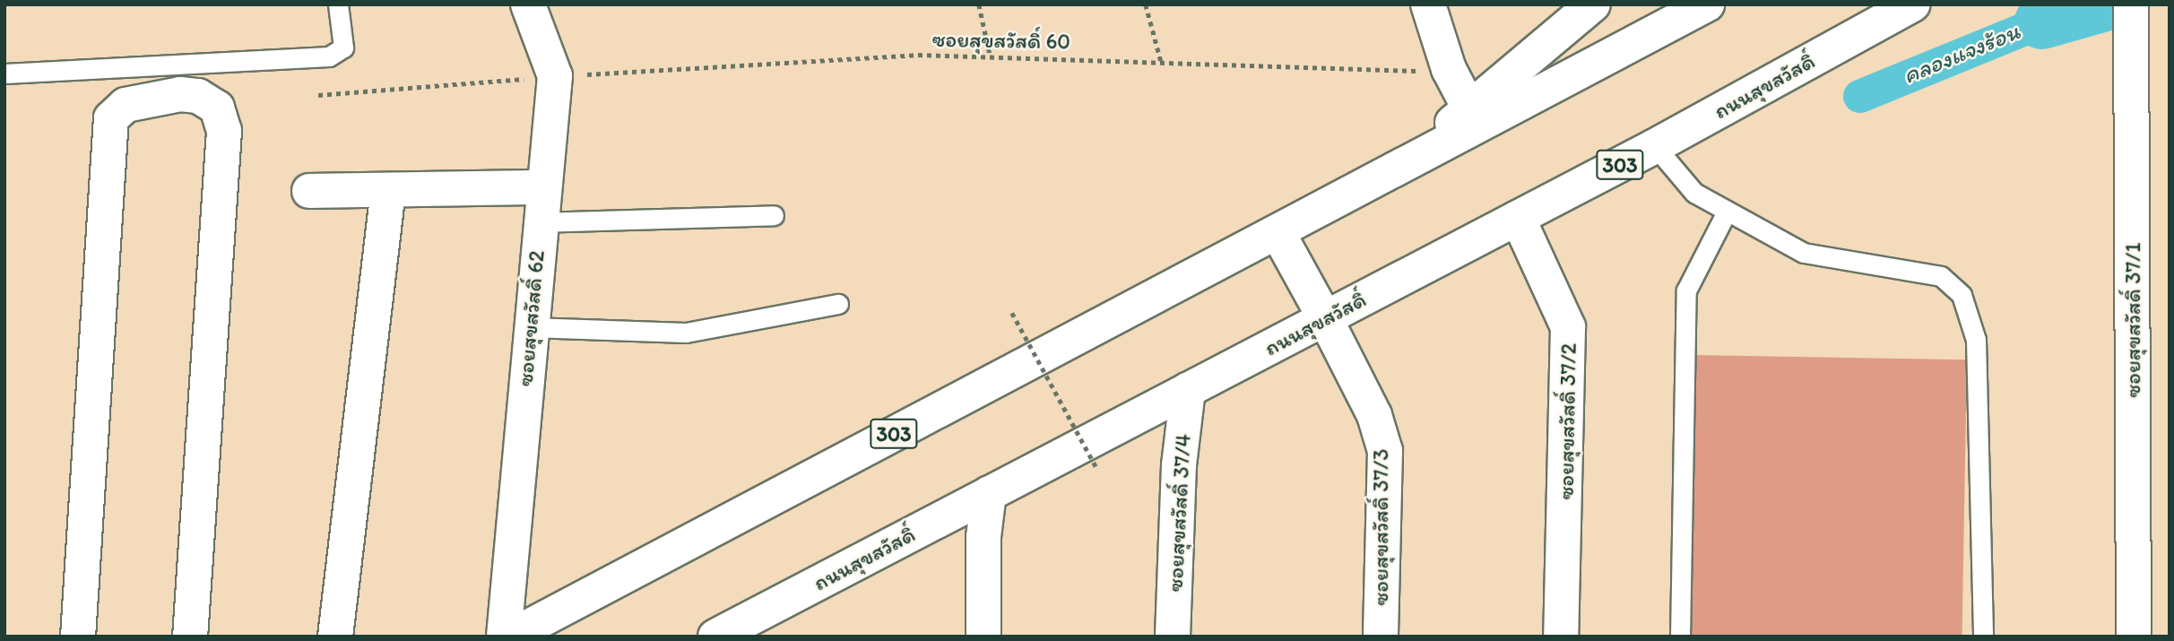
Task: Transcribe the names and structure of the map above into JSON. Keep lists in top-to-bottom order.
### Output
{
  "streets": {
    "street": [
      "ถนนสุขสวัสดิ์",
      "303",
      "ซอยสุขสวัสดิ์ 62",
      "ซอยสุขสวัสดิ์ 37/1",
      "ซอยสุขสวัสดิ์ 37/2",
      "ซอยสุขสวัสดิ์ 37/4",
      "ซอยสุขสวัสดิ์ 37/3"
    ],
    "path": ["ซอยสุขสวัสดิ์ 60"]
  },
  "crossings": [
    ["ซอยสุขสวัสดิ์ 60", "ซอยสุขสวัสดิ์ 62"],
    ["ถนนสุขสวัสดิ์", "ซอยสุขสวัสดิ์ 37/2"],
    ["ถนนสุขสวัสดิ์", "ซอยสุขสวัสดิ์ 37/4"],
    ["ถนนสุขสวัสดิ์", "ซอยสุขสวัสดิ์ 37/3"],
    ["303", "ซอยสุขสวัสดิ์ 37/3"]
  ],
  "water": ["คลองแจงร้อน"]
}
